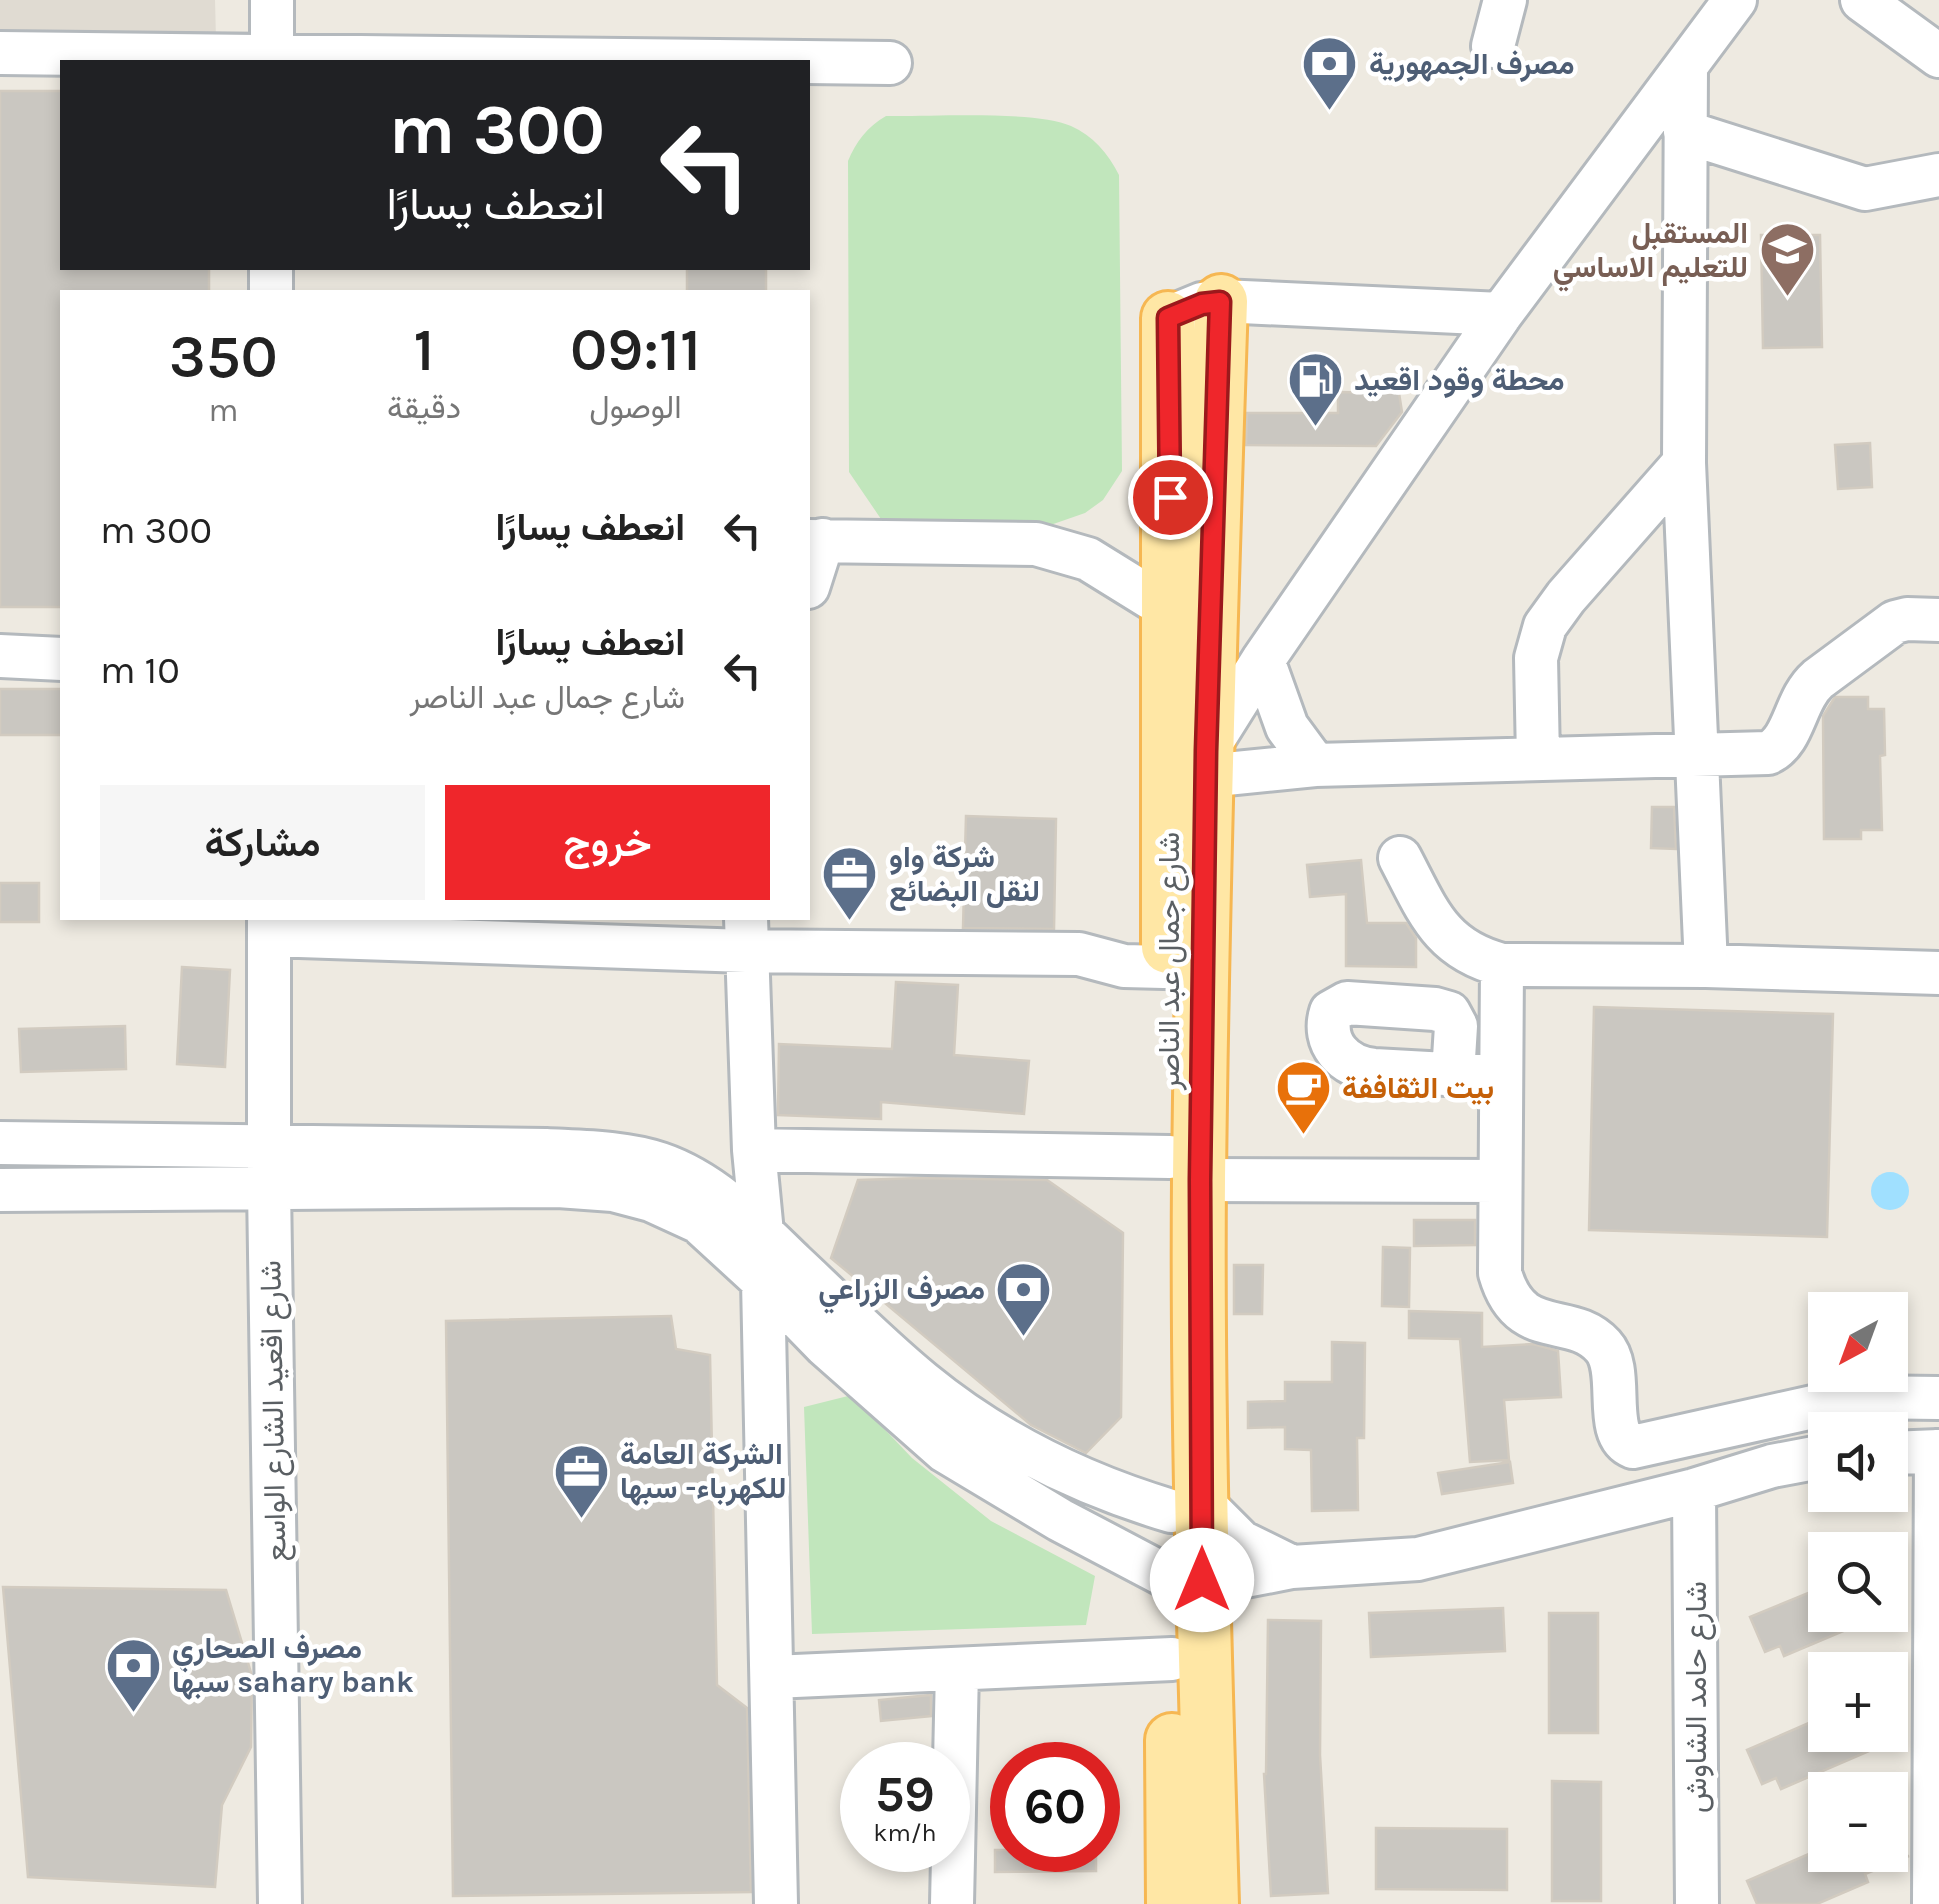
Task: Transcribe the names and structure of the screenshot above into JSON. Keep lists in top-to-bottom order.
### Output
{
  "streets": {
    "main road": ["شارع جمال عبد الناصر"],
    "street": ["شارع اقعيد الشارع الواسع", "شارع حامد الشاوش"]
  },
  "places": {
    "bank": ["مصرف الجمهورية", "مصرف الزراعي", "مصرف الصحاري سبها sahary bank"],
    "school or university": ["المستقبل للتعليم الاساسي"],
    "fuel station": ["محطة وقود اقعيد"],
    "office": ["شركة واو لنقل البضائع", "الشركة العامة للكهرباء- سبها"],
    "cafe": ["بيت الثقاففة"]
  },
  "north": "bottom left",
  "page": {
    "turn": ["300 m", "انعطف يسارًا"],
    "eta": [
      "09:11",
      "الوصول",
      "1",
      "دقيقة",
      "350",
      "m"
    ],
    "list": [
      {
        "name": "انعطف يسارًا",
        "value": "300 m"
      },
      {
        "name": "انعطف يسارًا",
        "note": "شارع جمال عبد الناصر",
        "value": "10 m"
      }
    ],
    "buttons": ["خروج", "مشاركة"],
    "map_buttons": ["+", "−"],
    "speed": "59 km/h",
    "limit": "60"
  }
}
